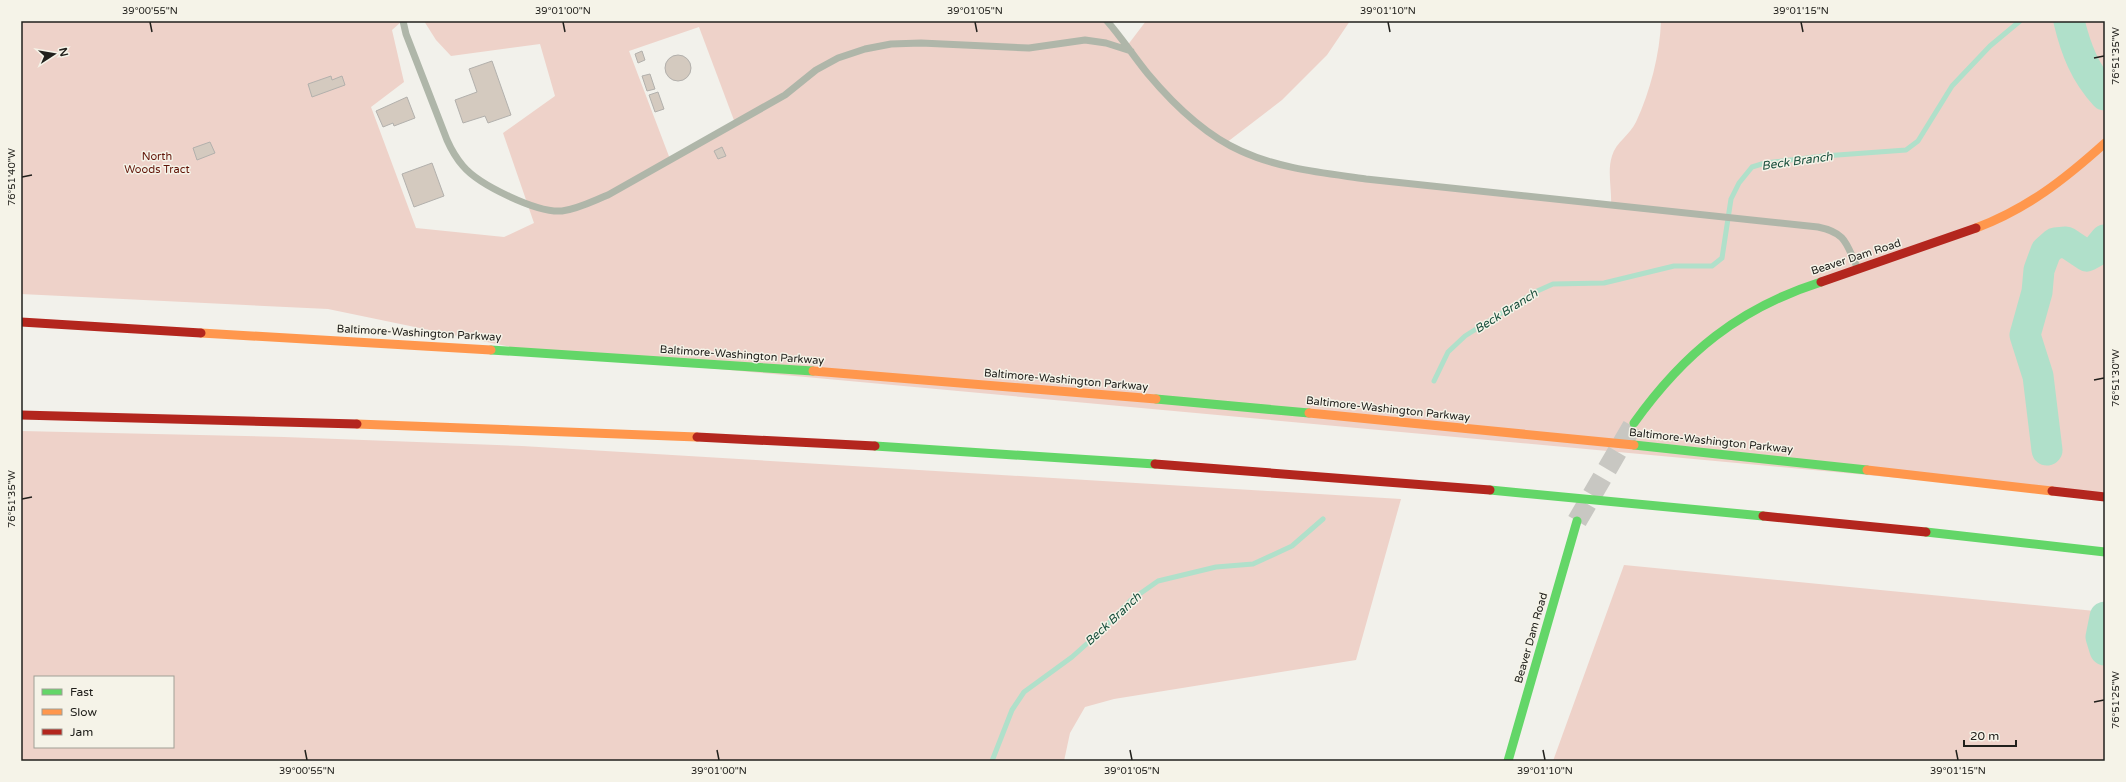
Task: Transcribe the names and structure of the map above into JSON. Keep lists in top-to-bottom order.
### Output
{
  "streets": {
    "main road": ["Beaver Dam Road", "Baltimore-Washington Parkway"]
  },
  "water": ["Beck Branch"],
  "parks": ["North Woods Tract"],
  "legend": ["Fast", "Slow", "Jam"],
  "scale_bar": "20 m",
  "north": "right",
  "coordinates": [
    "39°00'55\"N",
    "39°01'00\"N",
    "39°01'05\"N",
    "39°01'10\"N",
    "39°01'15\"N",
    "76°51'35\"W",
    "76°51'40\"W",
    "76°51'30\"W",
    "76°51'25\"W"
  ]
}
